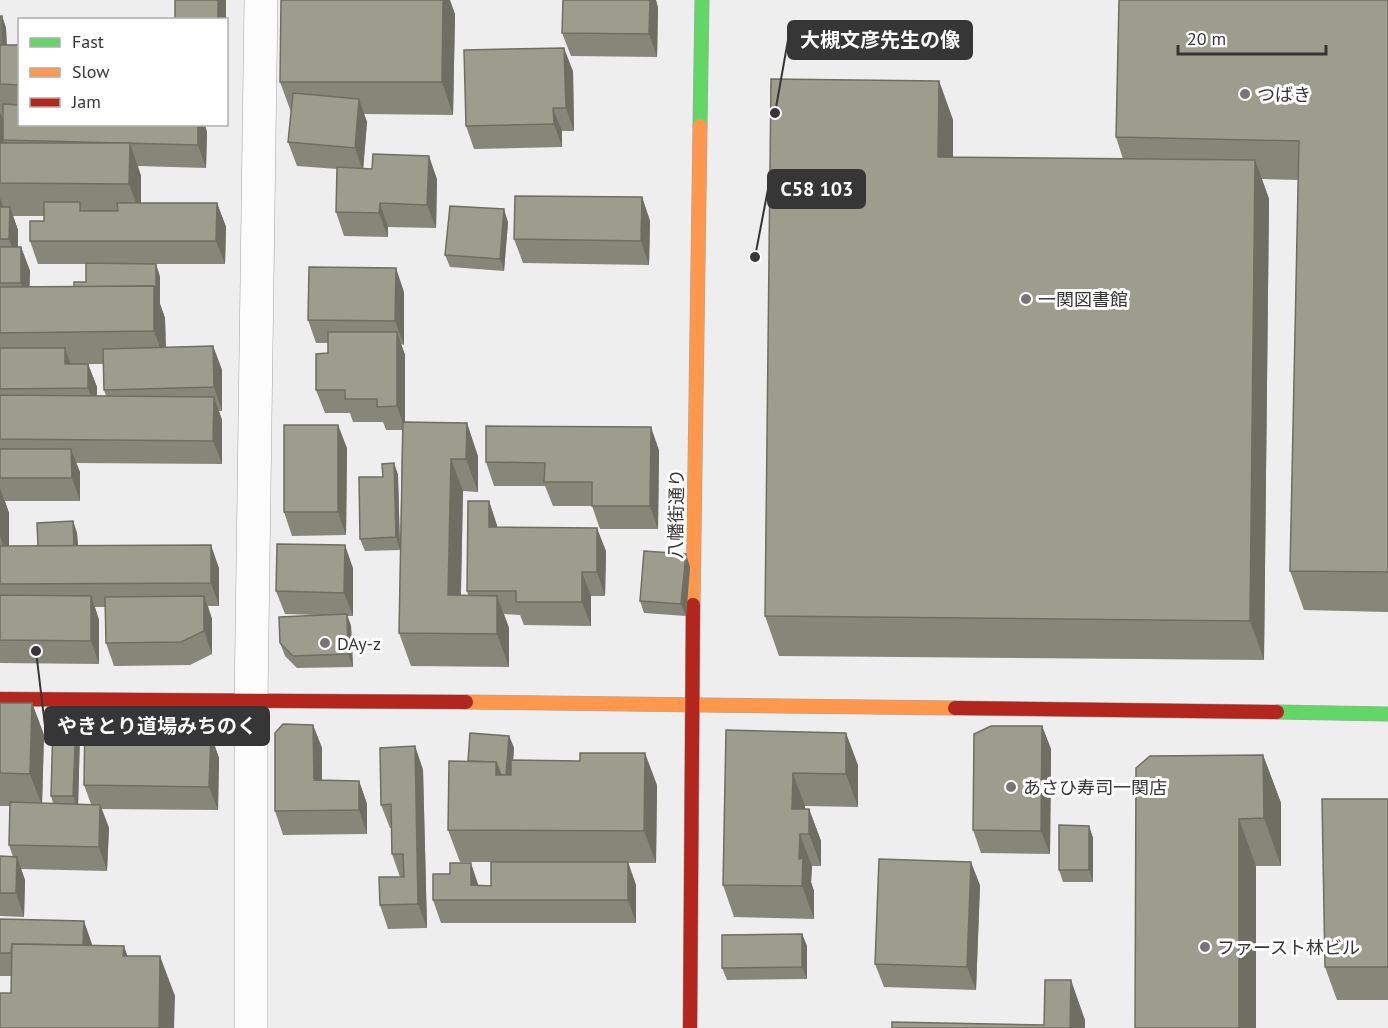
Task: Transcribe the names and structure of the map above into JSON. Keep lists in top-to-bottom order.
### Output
{
  "streets": {
    "street": ["八幡街通り"]
  },
  "places": [
    "つばき",
    "大槻文彦先生の像",
    "C58 103",
    "一関図書館",
    "DAy-z",
    "やきとり道場みちのく",
    "あさひ寿司一関店",
    "ファースト林ビル"
  ],
  "legend": ["Fast", "Slow", "Jam"],
  "scale_bar": "20 m"
}
